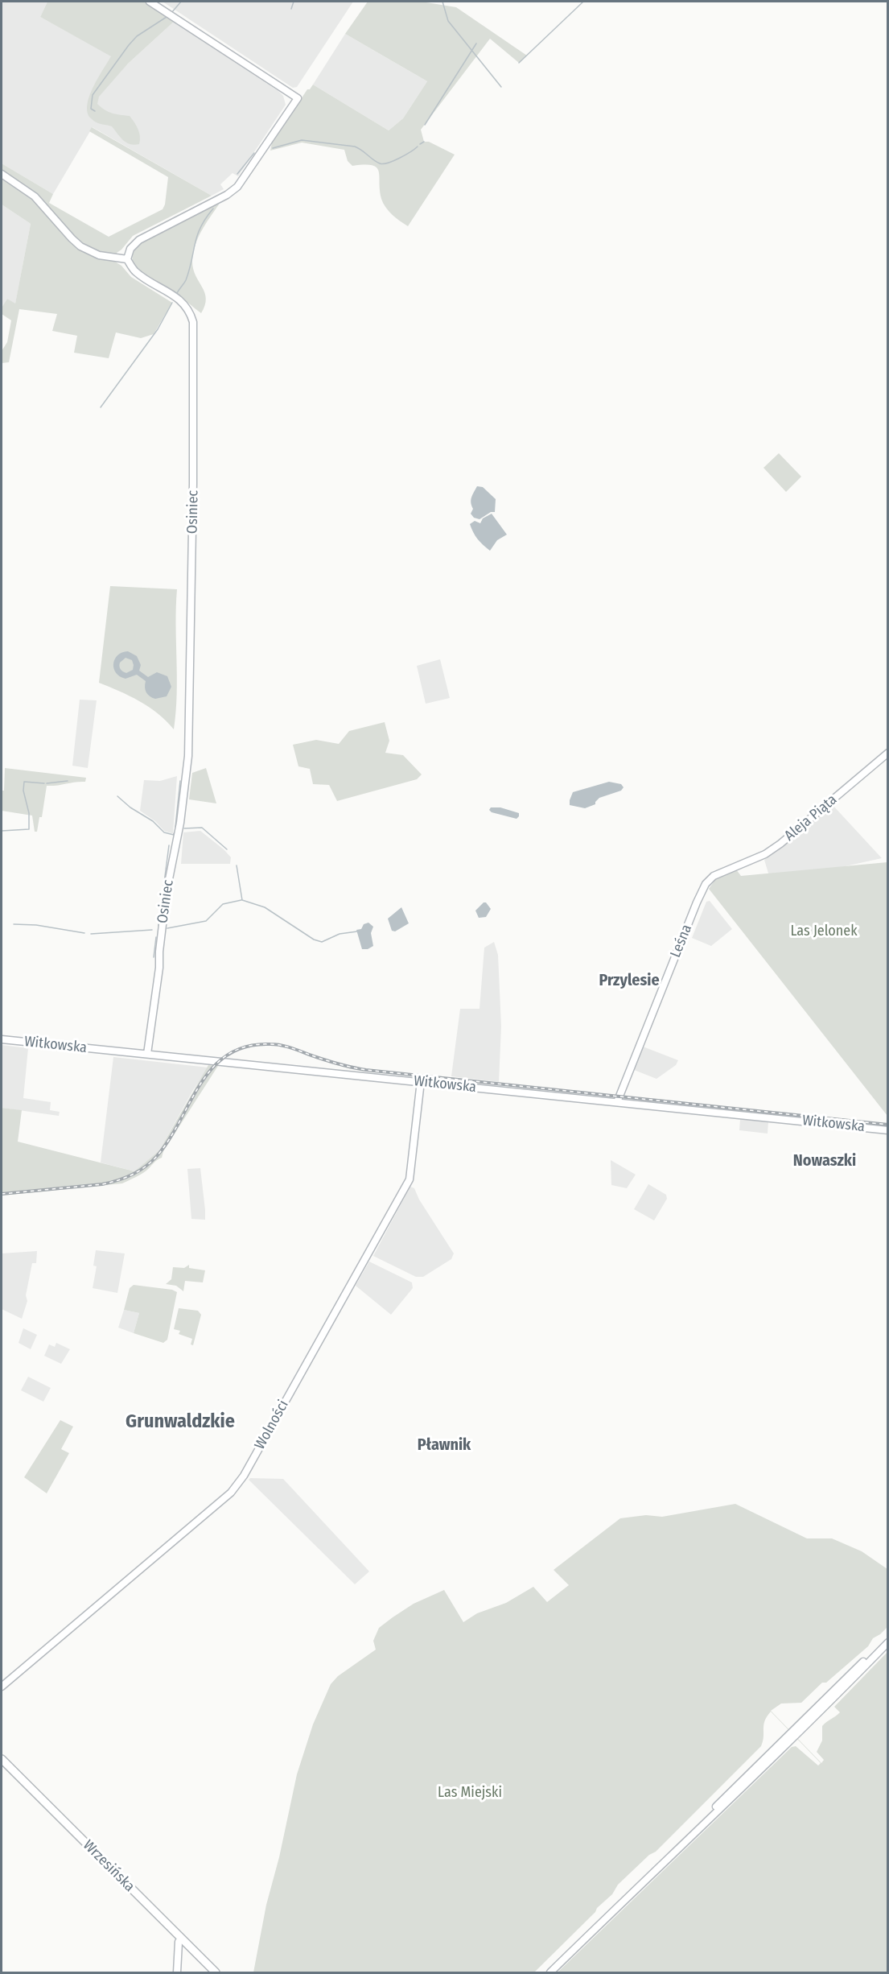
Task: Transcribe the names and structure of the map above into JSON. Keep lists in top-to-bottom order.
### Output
{
  "streets": {
    "main road": ["Wrzesińska"],
    "street": [
      "Osiniec",
      "Aleja Piąta",
      "Leśna",
      "Witkowska",
      "Wolności"
    ]
  },
  "crossings": [
    ["Osiniec", "Witkowska"],
    ["Aleja Piąta", "Leśna"],
    ["Leśna", "Witkowska"],
    ["Witkowska", "Wolności"]
  ],
  "districts": [
    "Przylesie",
    "Nowaszki",
    "Grunwaldzkie",
    "Pławnik"
  ],
  "parks": ["Las Jelonek", "Las Miejski"]
}
